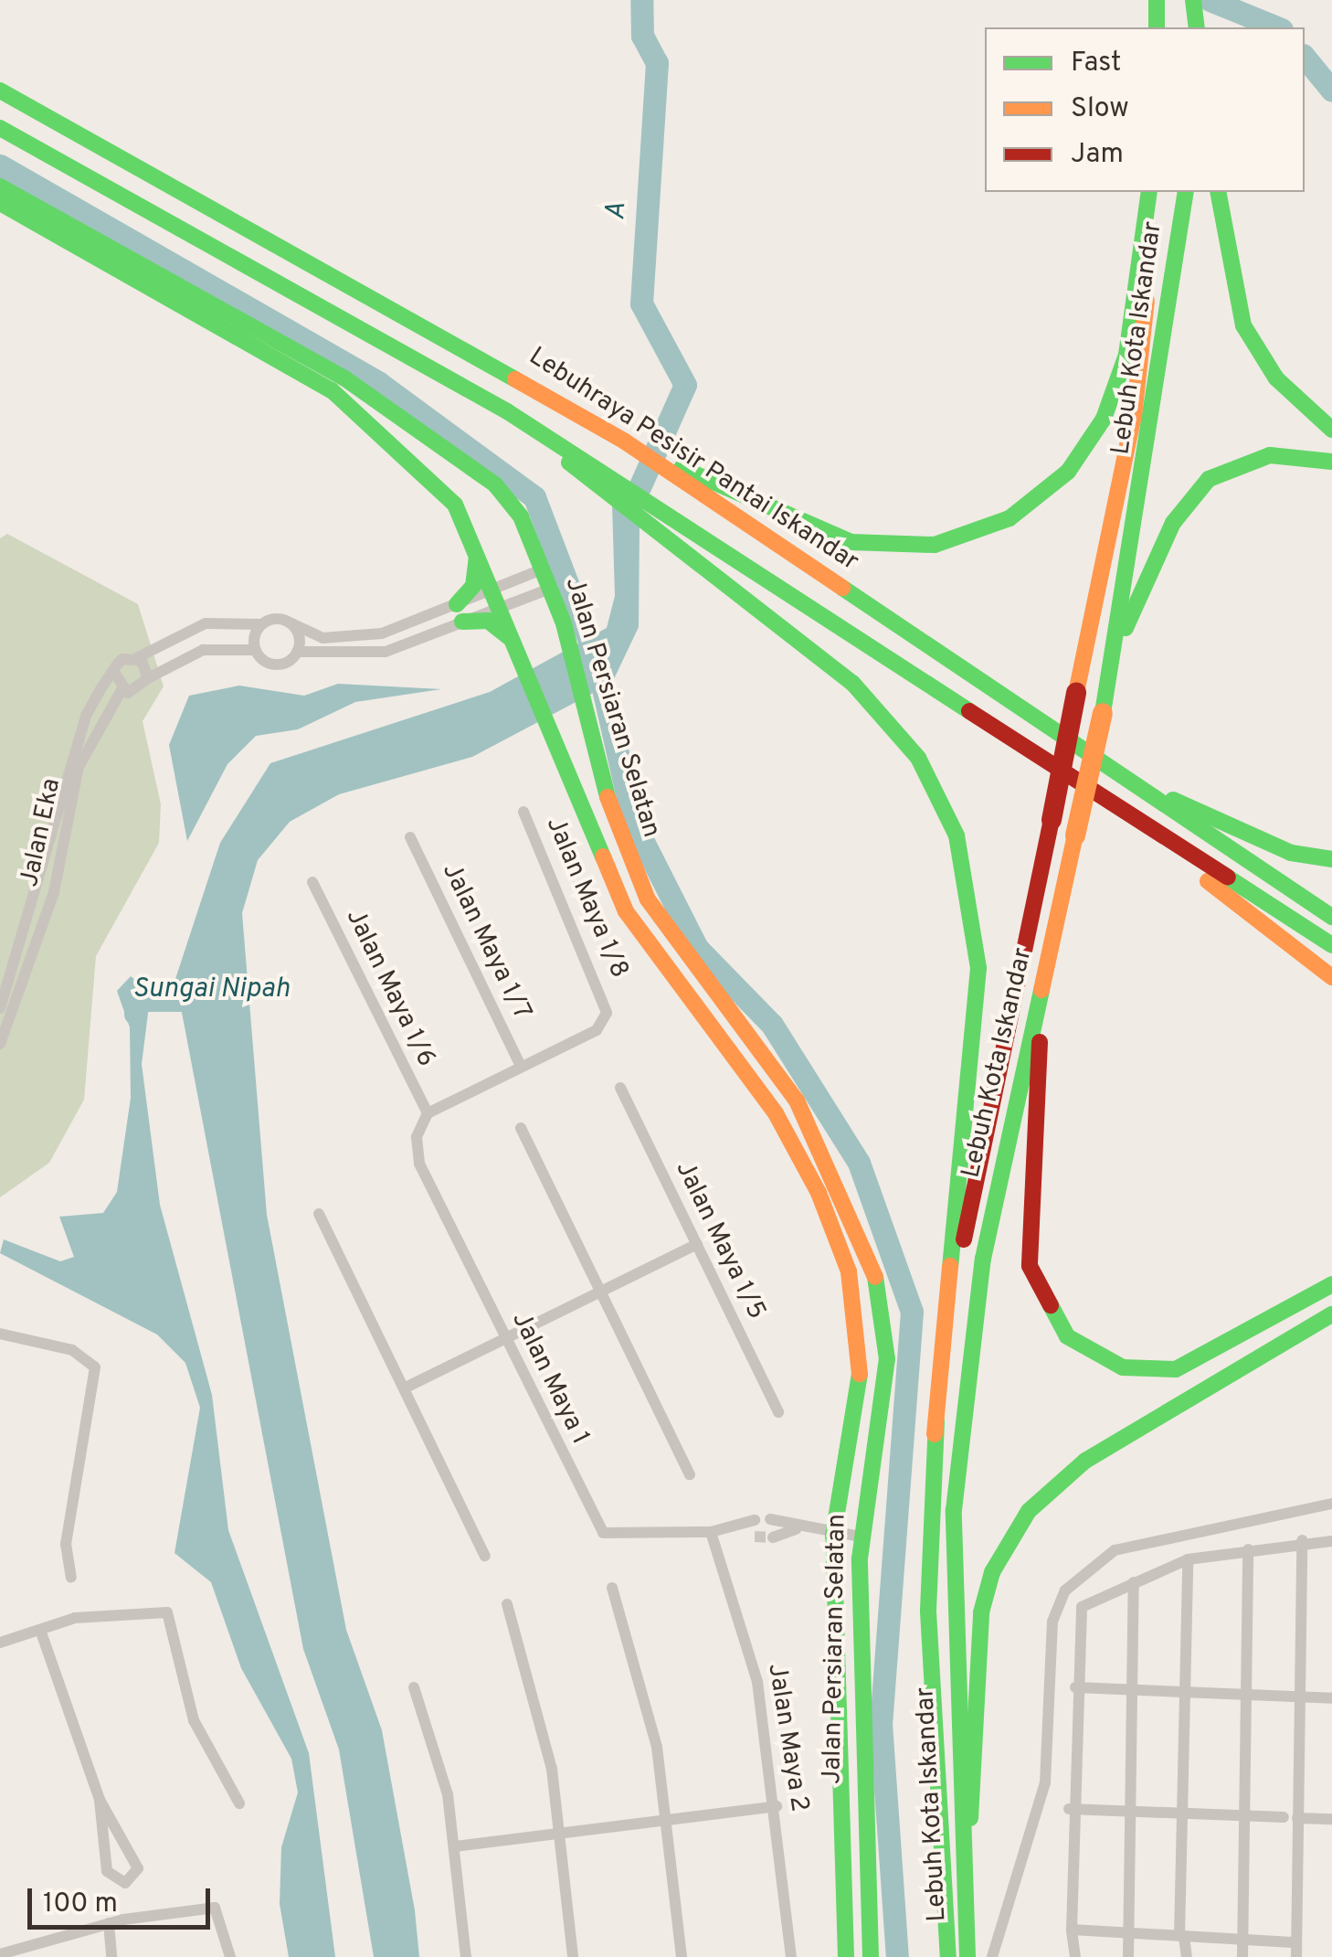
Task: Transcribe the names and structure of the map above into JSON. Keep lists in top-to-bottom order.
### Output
{
  "streets": {
    "main road": ["Lebuh Kota Iskandar", "Lebuhraya Pesisir Pantai Iskandar", "Jalan Persiaran Selatan"],
    "street": [
      "Jalan Eka",
      "Jalan Maya 1/8",
      "Jalan Maya 1/7",
      "Jalan Maya 1/6",
      "Jalan Maya 1/5",
      "Jalan Maya 1",
      "Jalan Maya 2"
    ]
  },
  "crossings": [
    ["Jalan Maya 1/8", "Jalan Maya 1/7"],
    ["Jalan Maya 1/8", "Jalan Maya 1/6"],
    ["Jalan Maya 1/8", "Jalan Maya 1"],
    ["Jalan Maya 1/6", "Jalan Maya 1"],
    ["Jalan Maya 1", "Jalan Maya 2"]
  ],
  "water": ["A", "Sungai Nipah"],
  "legend": ["Fast", "Slow", "Jam"],
  "scale_bar": "100 m"
}
